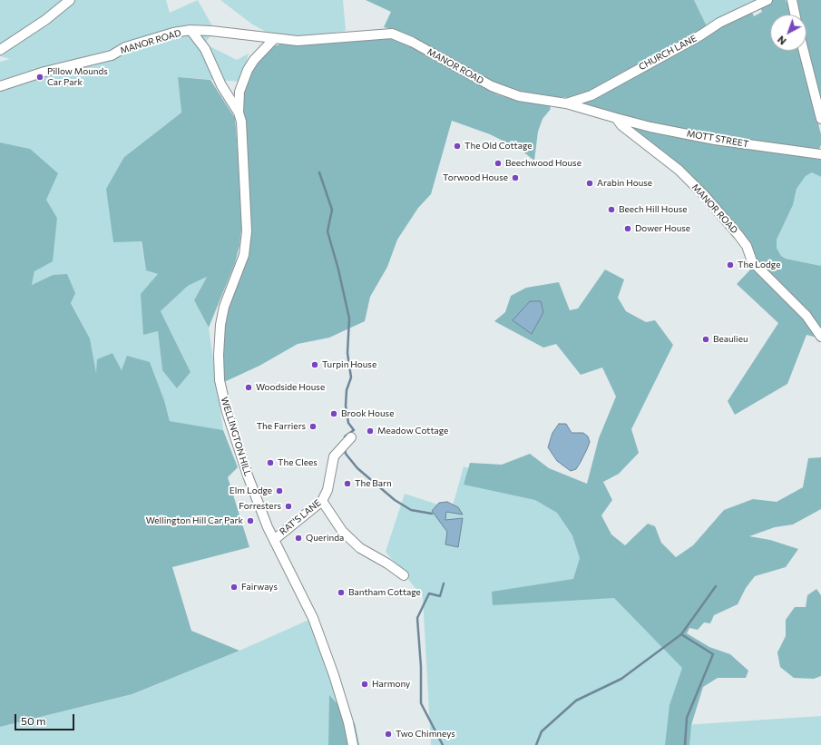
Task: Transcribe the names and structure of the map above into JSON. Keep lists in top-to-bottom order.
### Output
{
  "streets": {
    "street": [
      "MANOR ROAD",
      "CHURCH LANE",
      "MOTT STREET",
      "WELLINGTON HILL",
      "RAT'S LANE"
    ]
  },
  "crossings": [
    ["MANOR ROAD", "CHURCH LANE"],
    ["MANOR ROAD", "MOTT STREET"],
    ["MANOR ROAD", "WELLINGTON HILL"],
    ["WELLINGTON HILL", "RAT'S LANE"]
  ],
  "places": [
    "Pillow Mounds Car Park",
    "The Old Cottage",
    "Beechwood House",
    "Torwood House",
    "Arabin House",
    "Beech Hill House",
    "Dower House",
    "The Lodge",
    "Beaulieu",
    "Turpin House",
    "Woodside House",
    "Brook House",
    "The Farriers",
    "Meadow Cottage",
    "The Clees",
    "The Barn",
    "Elm Lodge",
    "Forresters",
    "Wellington Hill Car Park",
    "Querinda",
    "Fairways",
    "Bantham Cottage",
    "Harmony",
    "Two Chimneys"
  ],
  "scale_bar": "50 m",
  "north": "bottom left"
}
